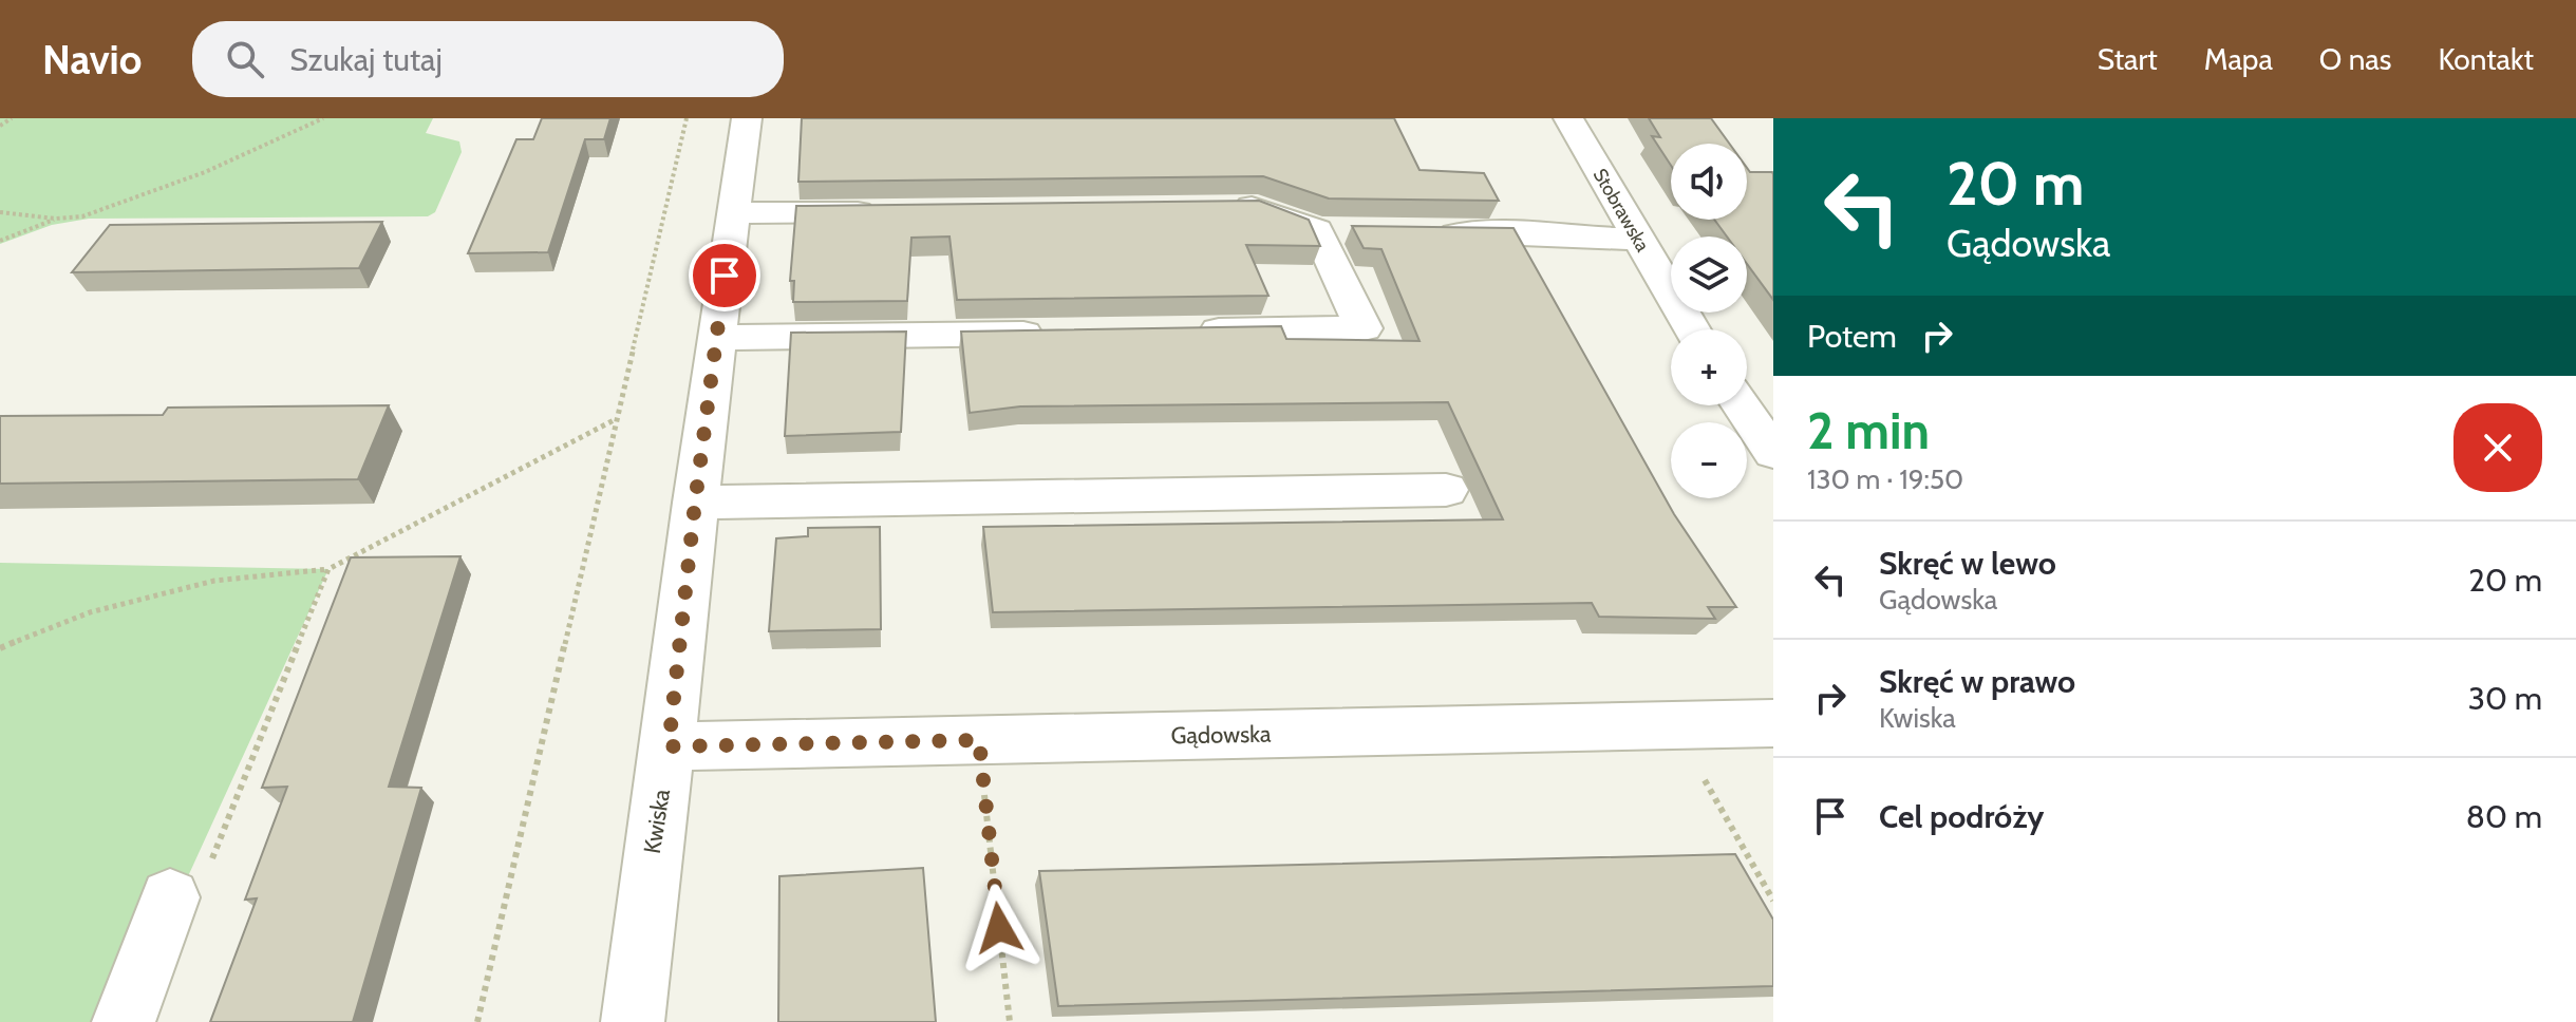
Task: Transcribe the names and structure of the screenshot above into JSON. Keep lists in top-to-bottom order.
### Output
{
  "streets": {
    "street": ["Stobrawska", "Gądowska", "Kwiska"]
  },
  "crossings": [
    ["Gądowska", "Kwiska"]
  ],
  "page": {
    "header": "Navio",
    "search": "Szukaj tutaj",
    "nav": [
      "Start",
      "Mapa",
      "O nas",
      "Kontakt"
    ],
    "turn": ["20 m", "Gądowska"],
    "map_buttons": ["+", "−"],
    "then": "Potem",
    "heading": ["2 min", "130 m · 19:50"],
    "list": [
      {
        "name": "Skręć w lewo",
        "note": "Gądowska",
        "value": "20 m"
      },
      {
        "name": "Skręć w prawo",
        "note": "Kwiska",
        "value": "30 m"
      },
      {
        "name": "Cel podróży",
        "value": "80 m"
      }
    ]
  }
}
